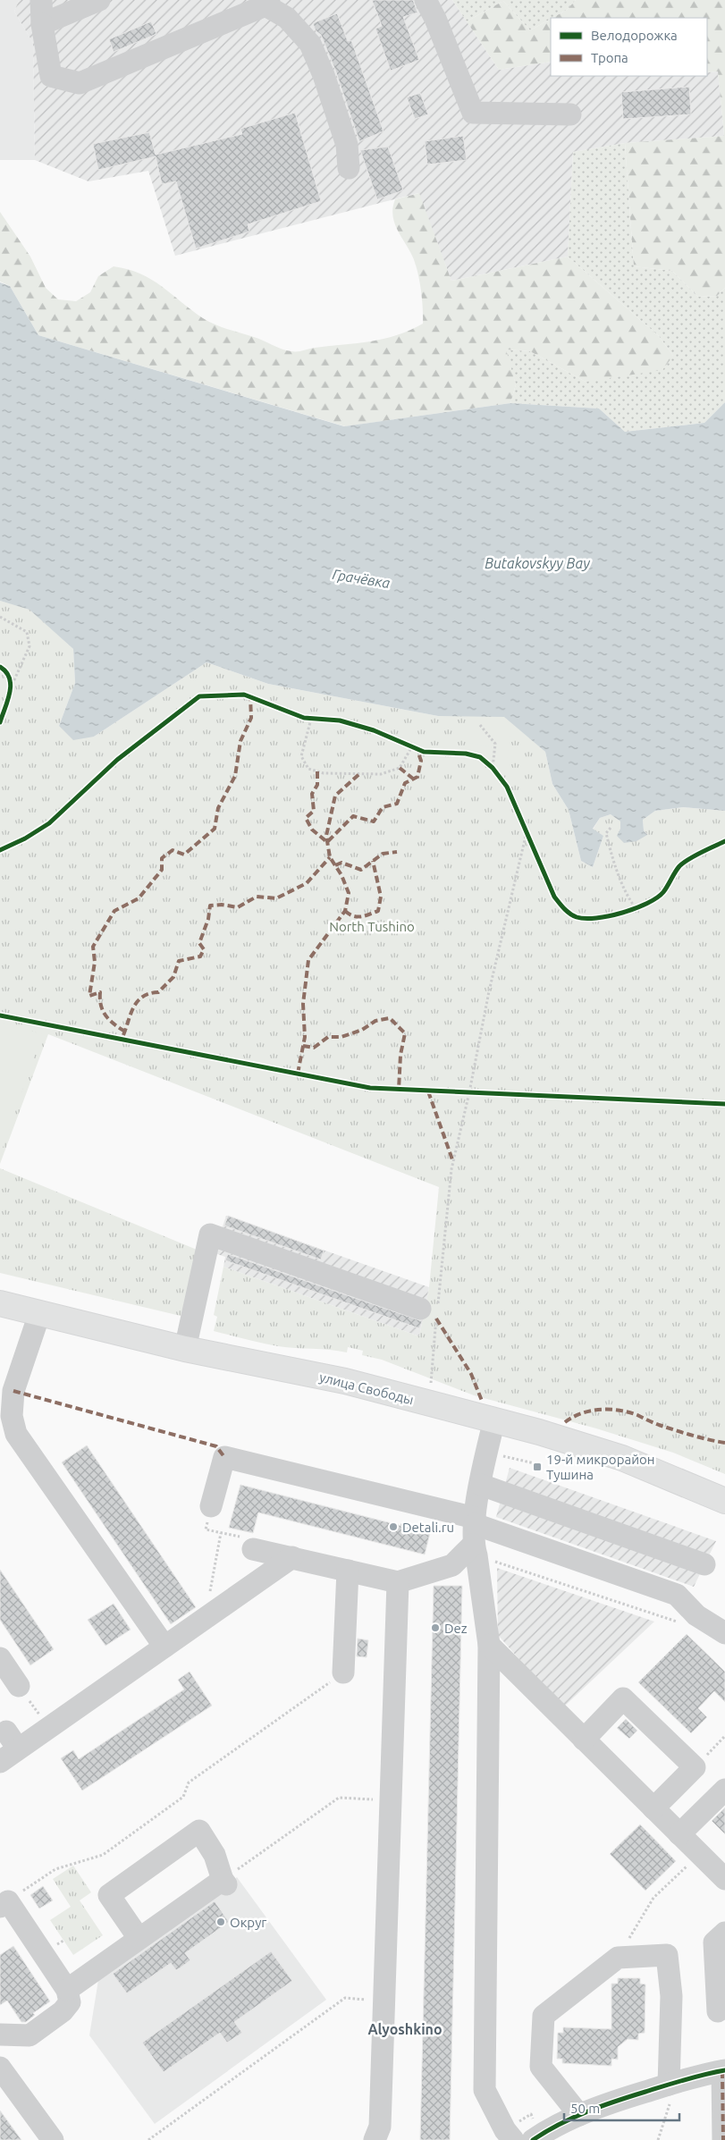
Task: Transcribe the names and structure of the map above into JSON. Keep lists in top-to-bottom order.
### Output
{
  "streets": {
    "main road": ["улица Свободы"]
  },
  "districts": ["Alyoshkino"],
  "water": ["Butakovskyy Bay", "Грачёвка"],
  "parks": ["North Tushino"],
  "places": {
    "transit": ["19-й микрорайон Тушина"],
    "other": ["Detali.ru", "Dez", "Округ"]
  },
  "legend": ["Велодорожка", "Тропа"],
  "scale_bar": "50 m"
}
